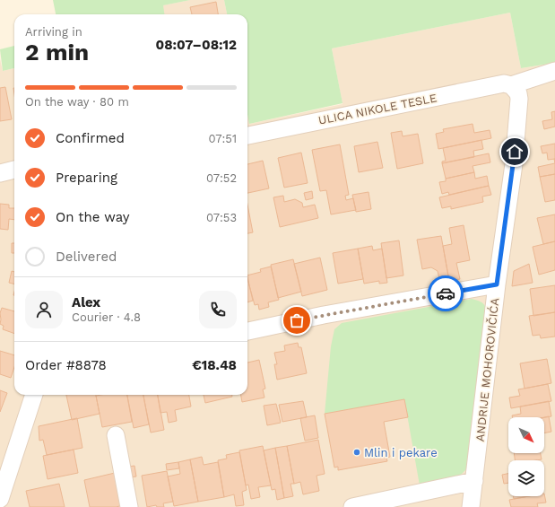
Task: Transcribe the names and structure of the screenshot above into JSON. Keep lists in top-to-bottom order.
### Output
{
  "streets": {
    "street": ["ULICA NIKOLE TESLE", "ANDRIJE MOHOROVIČIĆA"]
  },
  "crossings": [
    ["ULICA NIKOLE TESLE", "ANDRIJE MOHOROVIČIĆA"]
  ],
  "places": ["Mlin i pekare"],
  "north": "bottom right",
  "page": {
    "heading": ["2 min", "Arriving in", "08:07–08:12"],
    "panel": [
      "Alex",
      "Courier · 4.8",
      "Order #8878",
      "€18.48"
    ],
    "bar": "On the way · 80 m",
    "list": [
      ["Confirmed", "07:51"],
      ["Preparing", "07:52"],
      ["On the way", "07:53"],
      "Delivered"
    ]
  }
}
